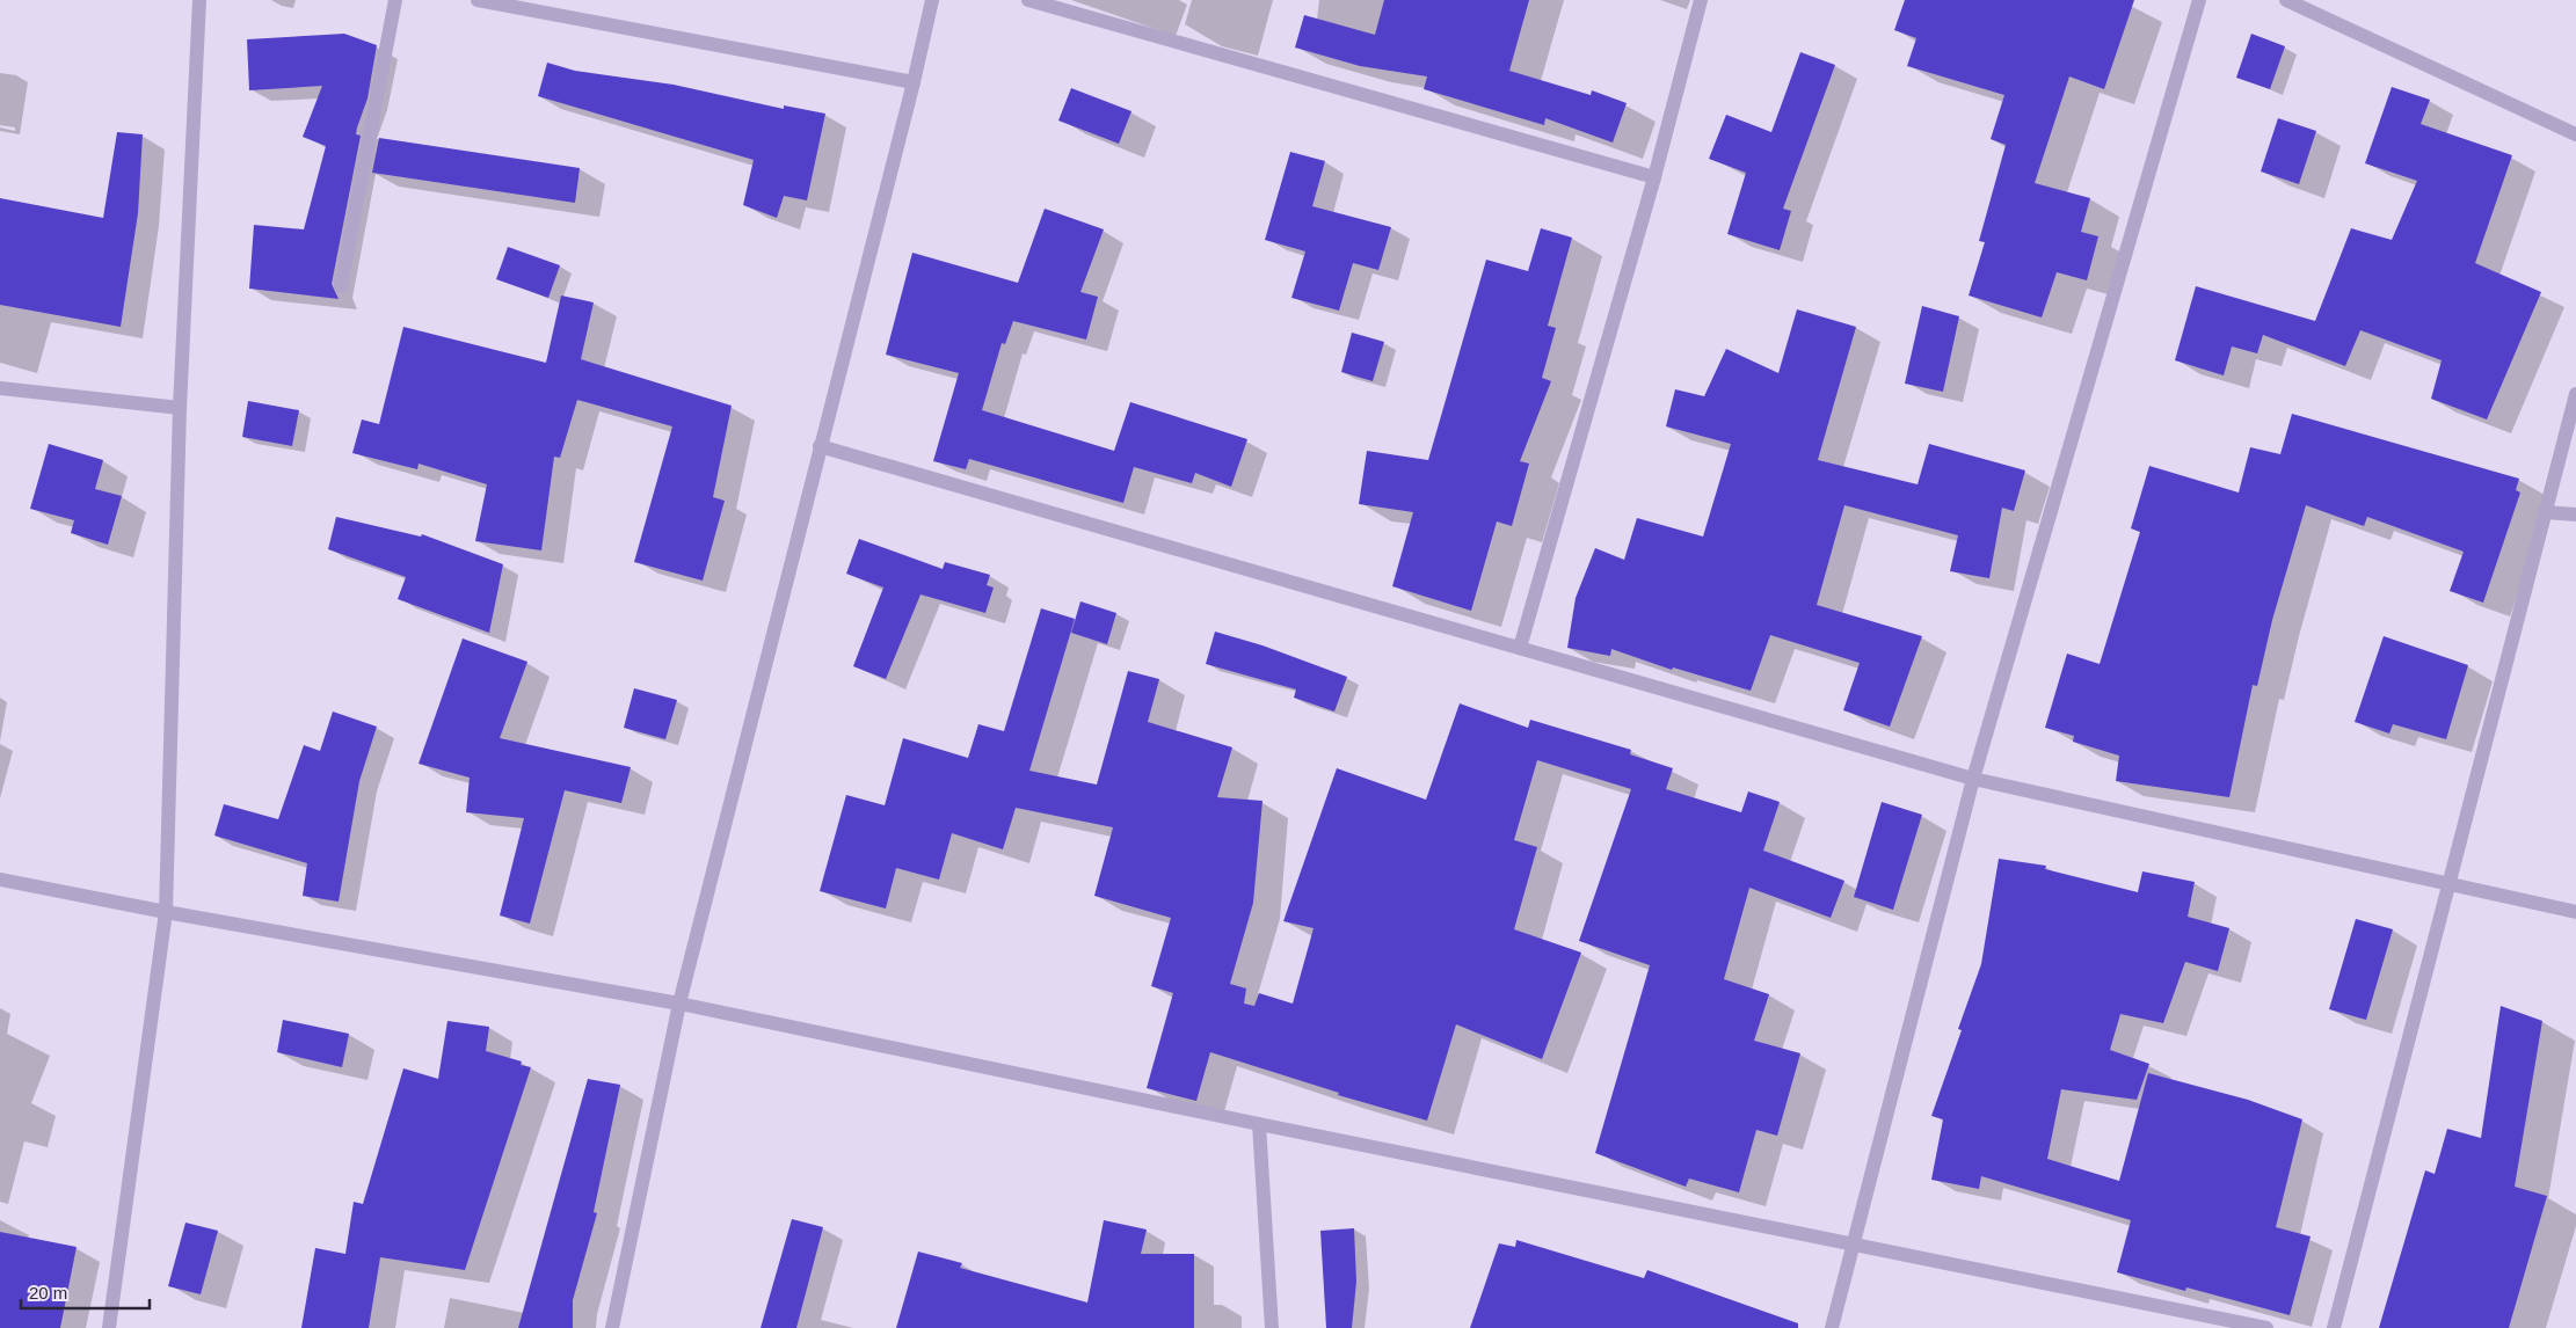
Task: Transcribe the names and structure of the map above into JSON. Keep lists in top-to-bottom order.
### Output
{
  "scale_bar": "20 m"
}
